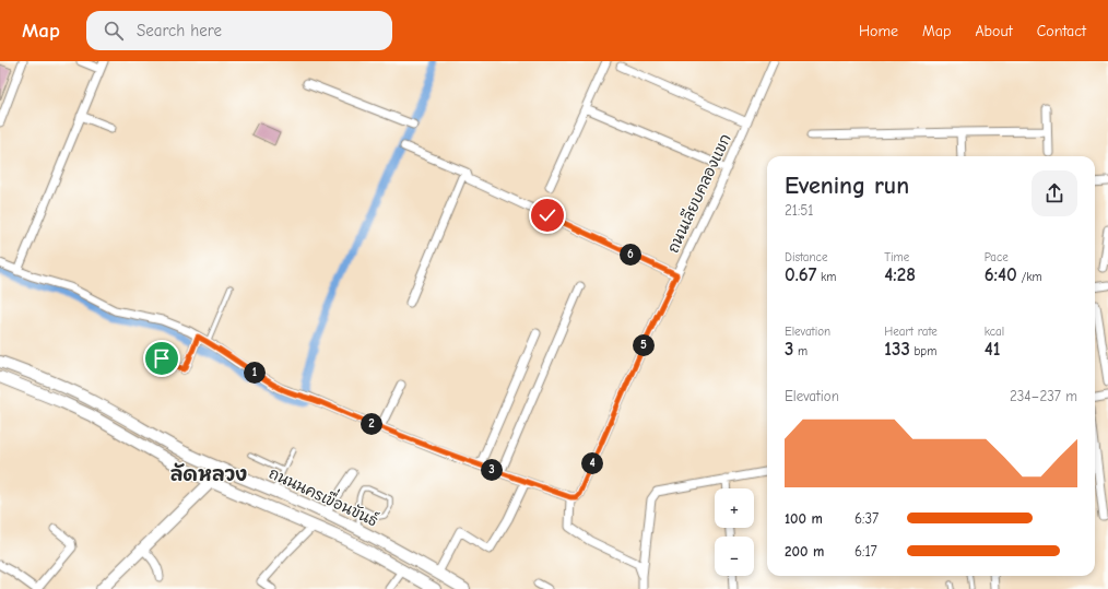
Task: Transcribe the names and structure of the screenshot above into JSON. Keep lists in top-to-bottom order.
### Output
{
  "streets": {
    "main road": ["ถนนนครเขื่อนขันธ์"],
    "street": ["ถนนเลียบคลองแขก"]
  },
  "districts": ["ลัดหลวง"],
  "page": {
    "header": "Map",
    "search": "Search here",
    "nav": [
      "Home",
      "Map",
      "About",
      "Contact"
    ],
    "heading": ["Evening run", "21:51"],
    "stats": [
      ["Distance", "0.67 km"],
      ["Time", "4:28"],
      ["Pace", "6:40 /km"],
      ["Elevation", "3 m"],
      ["Heart rate", "133 bpm"],
      ["kcal", "41"]
    ],
    "pins": [
      "6",
      "5",
      "1",
      "2",
      "4",
      "3"
    ],
    "chart": ["Elevation", "234–237 m"],
    "map_buttons": ["+", "−"],
    "list": [
      {
        "name": "100 m",
        "note": "6:37"
      },
      {
        "name": "200 m",
        "note": "6:17"
      }
    ]
  }
}
